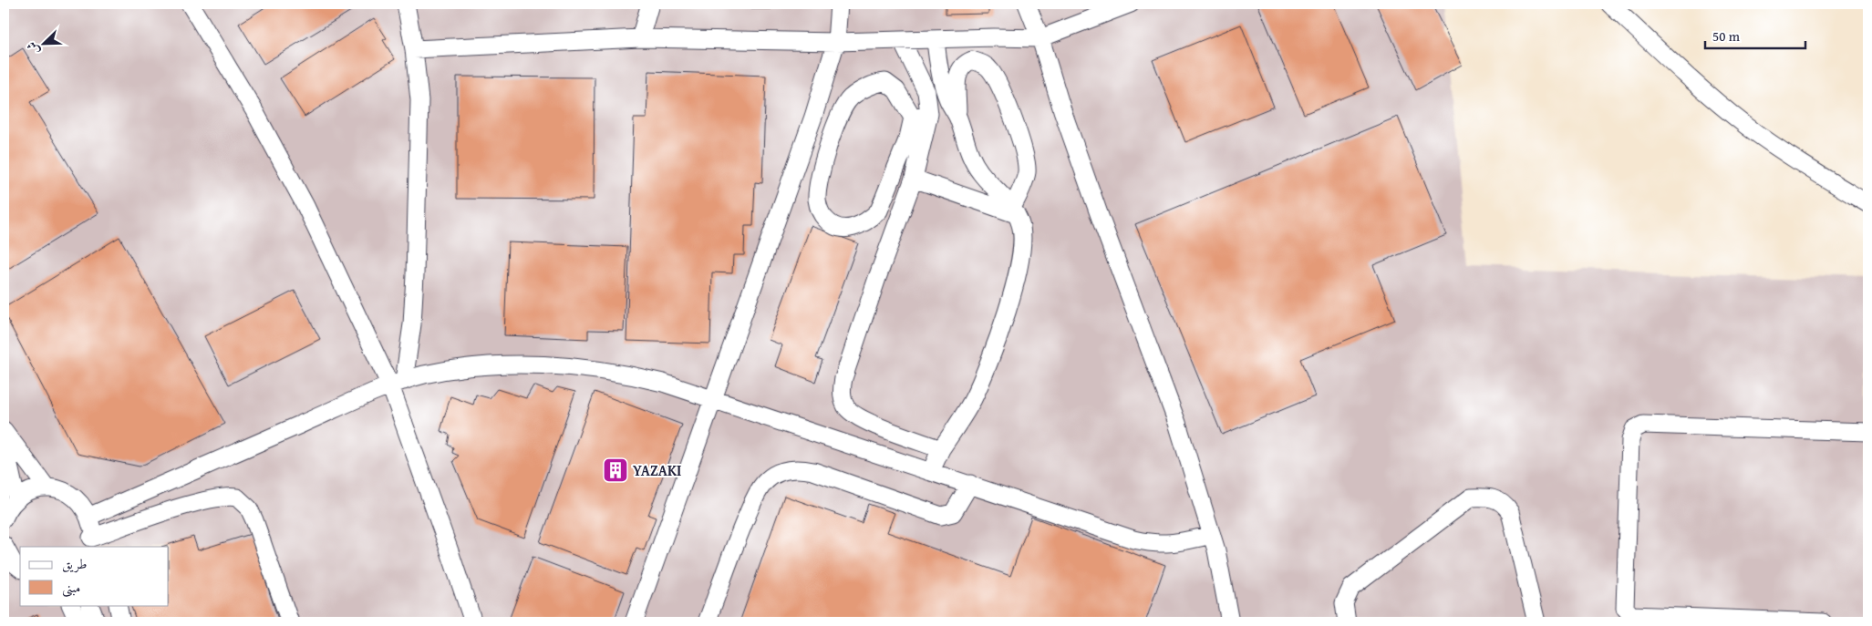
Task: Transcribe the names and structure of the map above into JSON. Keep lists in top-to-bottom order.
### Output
{
  "places": {
    "building": ["YAZAKI"]
  },
  "legend": ["طريق", "مبنى"],
  "scale_bar": "50 m",
  "north": "bottom left"
}
